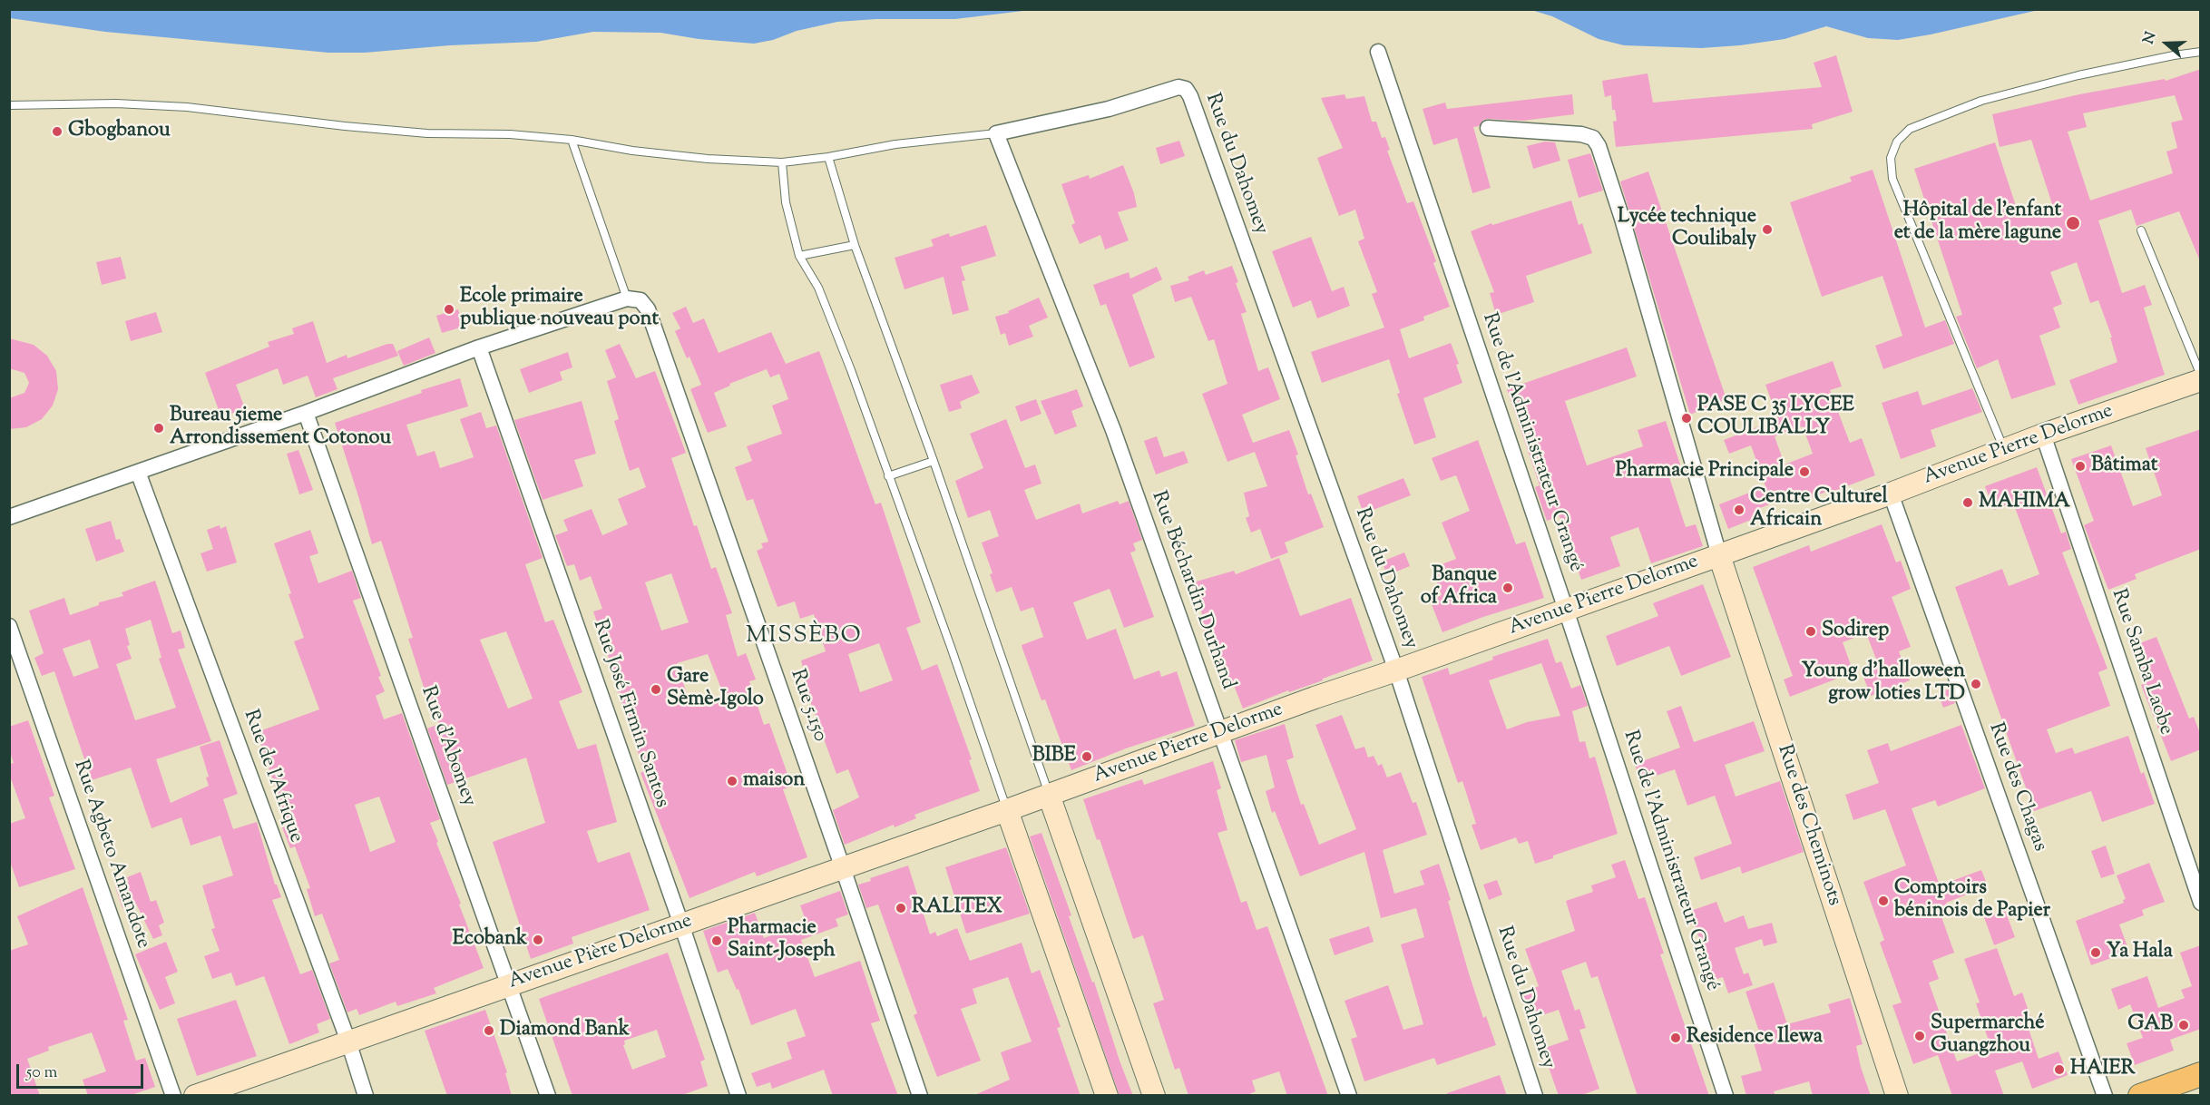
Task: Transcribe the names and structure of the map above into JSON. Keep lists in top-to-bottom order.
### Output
{
  "streets": {
    "main road": ["Avenue Pierre Delorme", "Rue des Cheminots", "Avenue Pière Delorme"],
    "street": [
      "Rue du Dahomey",
      "Rue de l'Administrateur Grangé",
      "Rue Béchardin Durhand",
      "Rue Samba Laobe",
      "Rue 5.150",
      "Rue José Firmin Santos",
      "Rue d'Abomey",
      "Rue de l'Afrique",
      "Rue des Chagas",
      "Rue Agbeto Amandote"
    ]
  },
  "crossings": [
    ["Rue du Dahomey", "Avenue Pierre Delorme"],
    ["Rue du Dahomey", "Rue Béchardin Durhand"],
    ["Rue de l'Administrateur Grangé", "Avenue Pierre Delorme"],
    ["Avenue Pierre Delorme", "Rue Béchardin Durhand"],
    ["Avenue Pierre Delorme", "Rue Samba Laobe"],
    ["Avenue Pierre Delorme", "Rue des Chagas"],
    ["Avenue Pierre Delorme", "Rue des Cheminots"],
    ["Avenue Pierre Delorme", "Avenue Pière Delorme"],
    ["Rue 5.150", "Avenue Pière Delorme"],
    ["Rue José Firmin Santos", "Avenue Pière Delorme"],
    ["Rue d'Abomey", "Avenue Pière Delorme"],
    ["Rue de l'Afrique", "Avenue Pière Delorme"]
  ],
  "districts": ["MISSÈBO"],
  "places": [
    "Gbogbanou",
    "Hôpital de l'enfant et de la mère lagune",
    "Lycée technique Coulibaly",
    "Ecole primaire publique nouveau pont",
    "PASE C 35 LYCEE COULIBALLY",
    "Bureau 5ieme Arrondissement Cotonou",
    "Bâtimat",
    "Pharmacie Principale",
    "MAHIMA",
    "Centre Culturel Africain",
    "Banque of Africa",
    "Sodirep",
    "Young d'halloween grow loties LTD",
    "Gare Sèmè-Igolo",
    "BIBE",
    "maison",
    "Comptoirs béninois de Papier",
    "RALITEX",
    "Ecobank",
    "Pharmacie Saint-Joseph",
    "Ya Hala",
    "GAB",
    "Diamond Bank",
    "Supermarché Guangzhou",
    "Residence Ilewa",
    "HAIER"
  ],
  "scale_bar": "50 m",
  "north": "left"
}
